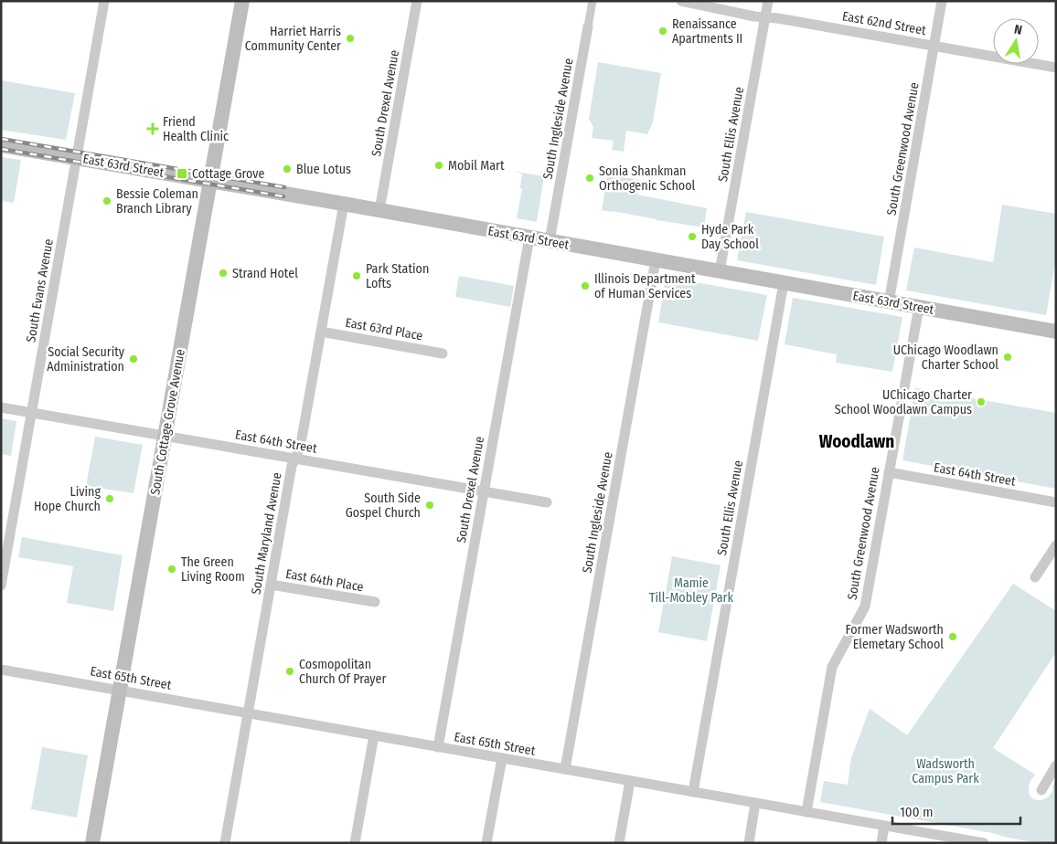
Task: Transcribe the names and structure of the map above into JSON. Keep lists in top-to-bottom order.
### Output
{
  "streets": {
    "main road": ["East 63rd Street", "South Cottage Grove Avenue"],
    "street": [
      "East 62nd Street",
      "South Drexel Avenue",
      "South Ingleside Avenue",
      "South Ellis Avenue",
      "South Greenwood Avenue",
      "South Evans Avenue",
      "East 63rd Place",
      "East 64th Street",
      "South Maryland Avenue",
      "East 64th Place",
      "East 65th Street"
    ]
  },
  "crossings": [
    ["East 62nd Street", "South Ellis Avenue"],
    ["East 62nd Street", "South Greenwood Avenue"],
    ["South Drexel Avenue", "East 63rd Street"],
    ["South Drexel Avenue", "East 64th Street"],
    ["South Drexel Avenue", "East 65th Street"],
    ["South Ingleside Avenue", "East 63rd Street"],
    ["South Ingleside Avenue", "East 65th Street"],
    ["South Ellis Avenue", "East 63rd Street"],
    ["South Ellis Avenue", "East 65th Street"],
    ["South Greenwood Avenue", "East 63rd Street"],
    ["South Greenwood Avenue", "East 64th Street"],
    ["South Greenwood Avenue", "East 65th Street"],
    ["East 63rd Street", "South Evans Avenue"],
    ["East 63rd Street", "South Cottage Grove Avenue"],
    ["East 63rd Street", "South Maryland Avenue"],
    ["South Evans Avenue", "East 64th Street"],
    ["East 63rd Place", "South Maryland Avenue"],
    ["South Cottage Grove Avenue", "East 64th Street"],
    ["South Cottage Grove Avenue", "East 65th Street"],
    ["East 64th Street", "South Maryland Avenue"],
    ["South Maryland Avenue", "East 64th Place"],
    ["South Maryland Avenue", "East 65th Street"]
  ],
  "districts": ["Woodlawn"],
  "parks": ["Mamie Till-Mobley Park", "Wadsworth Campus Park"],
  "places": {
    "other": [
      "Renaissance Apartments II",
      "Harriet Harris Community Center",
      "Mobil Mart",
      "Blue Lotus",
      "Sonia Shankman Orthogenic School",
      "Bessie Coleman Branch Library",
      "Hyde Park Day School",
      "Strand Hotel",
      "Park Station Lofts",
      "Illinois Department of Human Services",
      "UChicago Woodlawn Charter School",
      "Social Security Administration",
      "UChicago Charter School Woodlawn Campus",
      "Living Hope Church",
      "South Side Gospel Church",
      "The Green Living Room",
      "Former Wadsworth Elemetary School",
      "Cosmopolitan Church Of Prayer"
    ],
    "health": ["Friend Health Clinic"],
    "transit": ["Cottage Grove"]
  },
  "scale_bar": "100 m",
  "north": "top"
}
